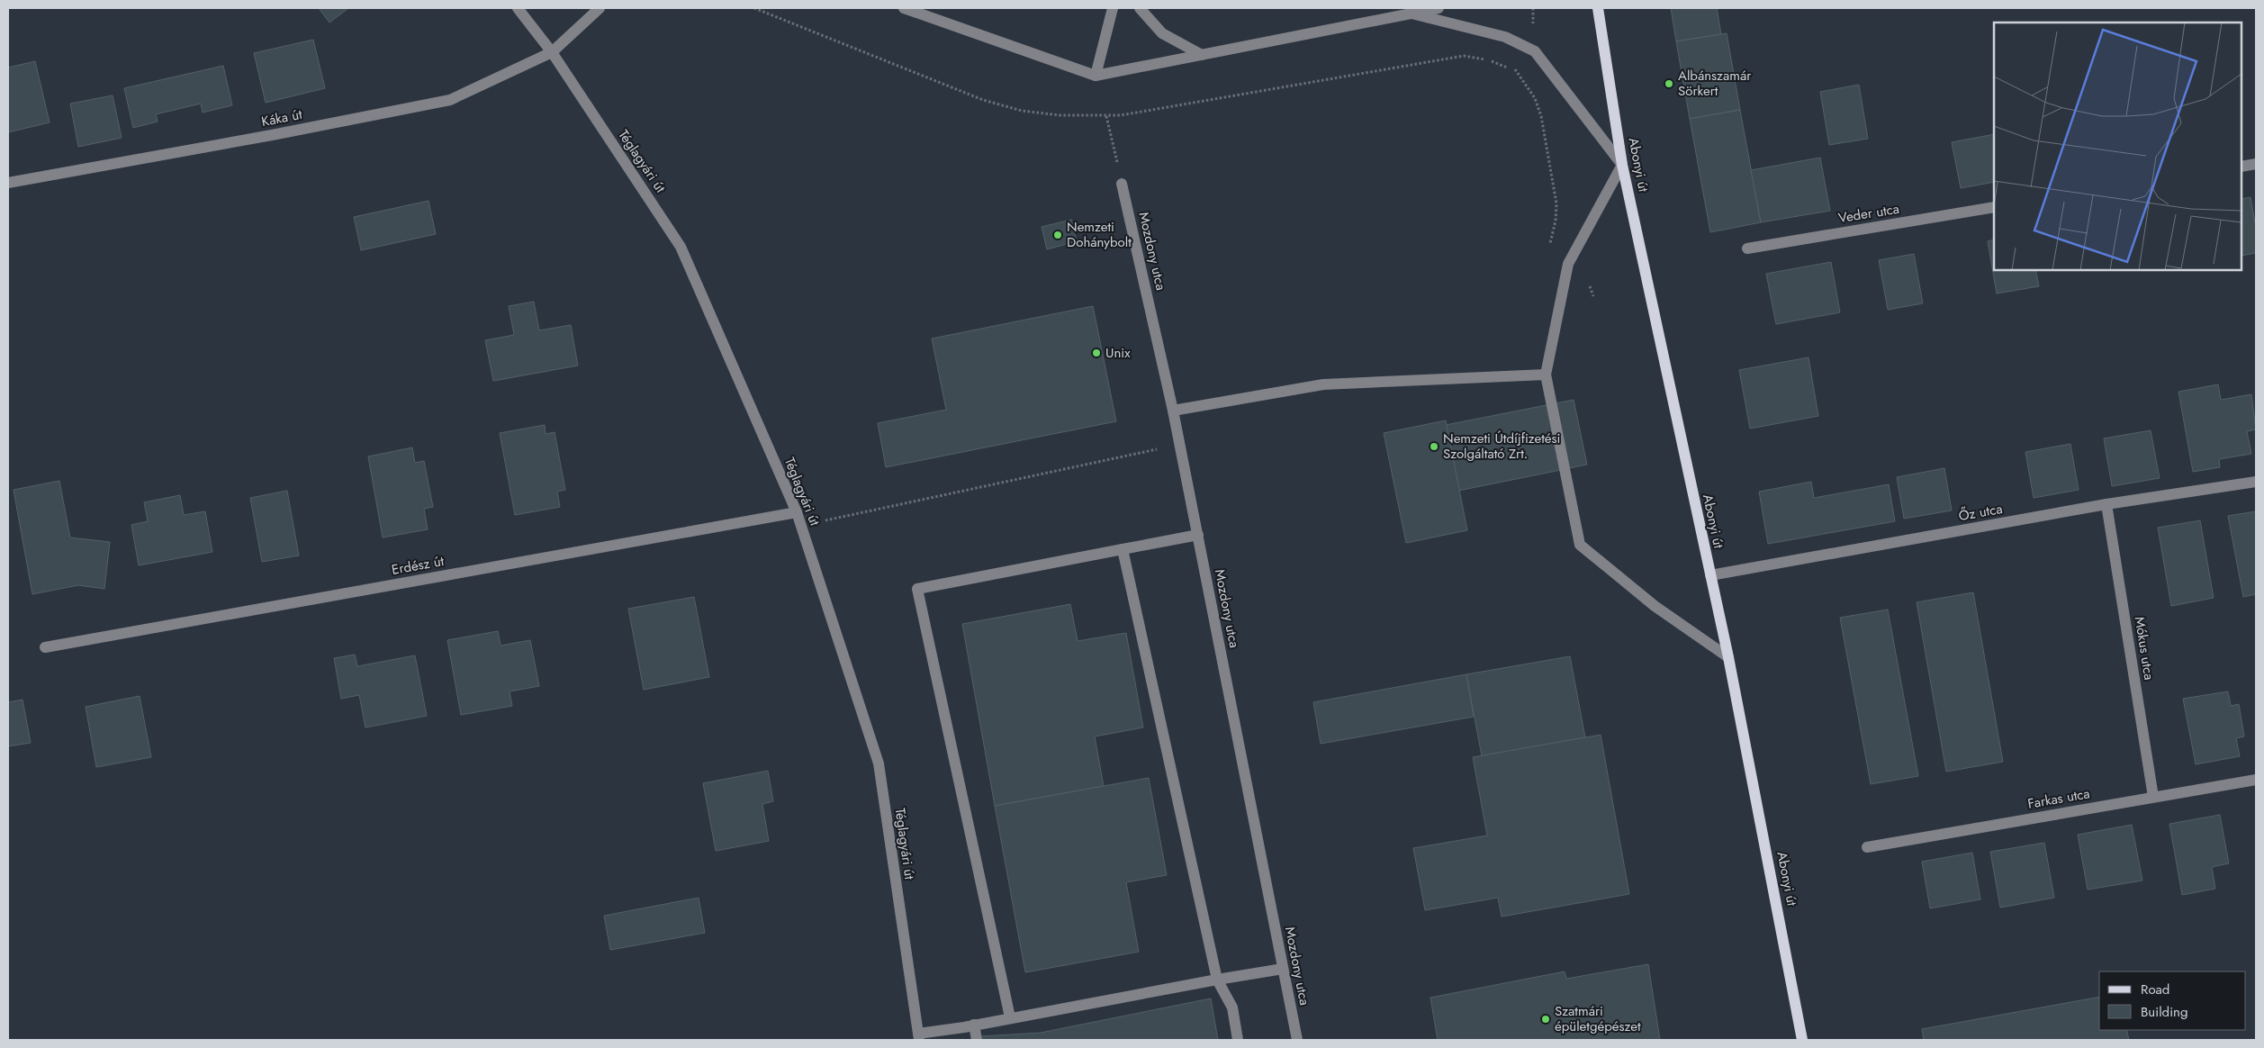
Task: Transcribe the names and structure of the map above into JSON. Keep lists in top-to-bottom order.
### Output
{
  "streets": {
    "main road": ["Abonyi út"],
    "street": [
      "Káka út",
      "Téglagyári út",
      "Veder utca",
      "Mozdony utca",
      "Őz utca",
      "Erdész út",
      "Mókus utca",
      "Farkas utca"
    ]
  },
  "crossings": [
    ["Káka út", "Téglagyári út"],
    ["Téglagyári út", "Erdész út"],
    ["Abonyi út", "Őz utca"],
    ["Őz utca", "Mókus utca"],
    ["Mókus utca", "Farkas utca"]
  ],
  "places": [
    "Albánszamár Sörkert",
    "Nemzeti Dohánybolt",
    "Unix",
    "Nemzeti Útdíjfizetési Szolgáltató Zrt.",
    "Szatmári épületgépészet"
  ],
  "legend": ["Road", "Building"]
}
